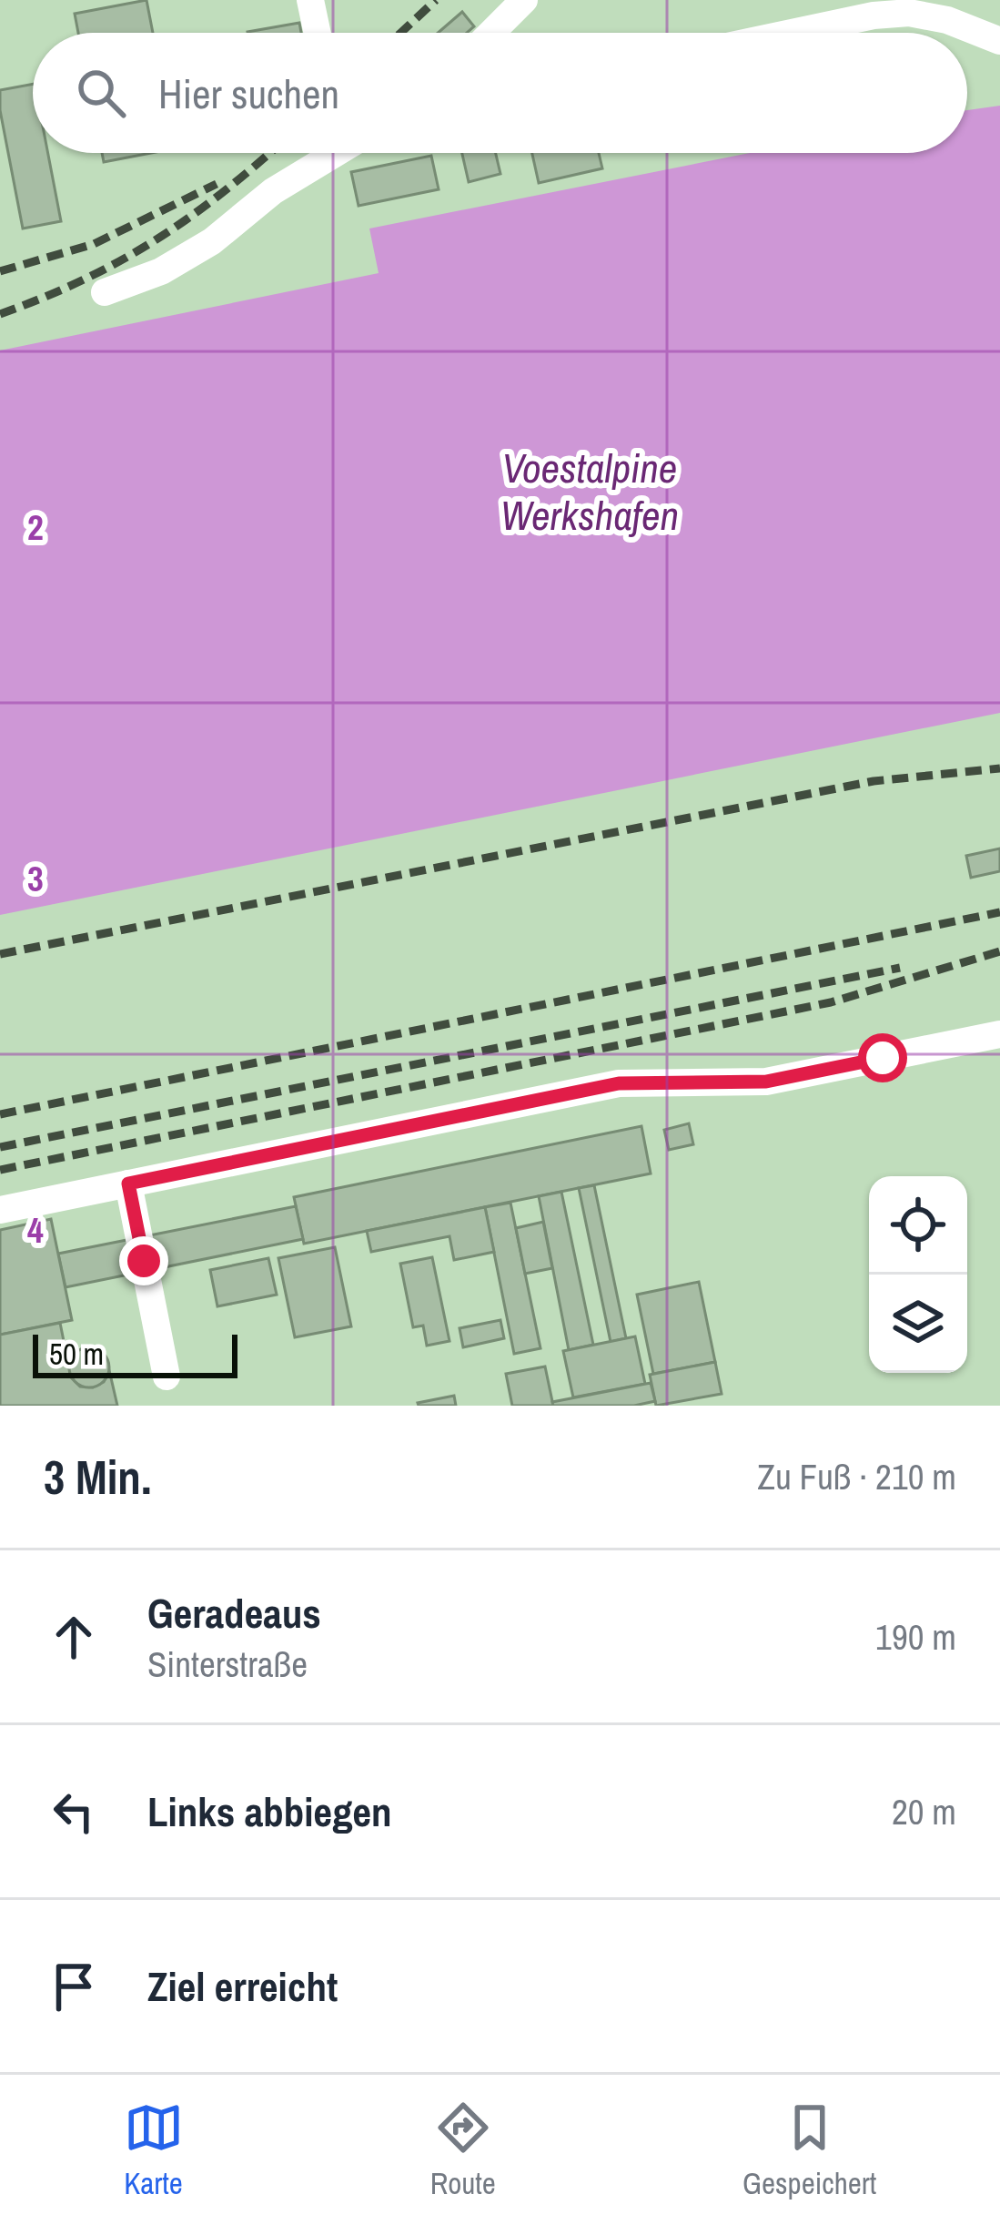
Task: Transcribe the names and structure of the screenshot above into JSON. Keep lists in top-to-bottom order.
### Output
{
  "water": ["Voestalpine Werkshafen"],
  "scale_bar": "50 m",
  "page": {
    "search": "Hier suchen",
    "scale": "50 m",
    "heading": ["3 Min.", "Zu Fuß · 210 m"],
    "list": [
      ["Geradeaus", "Sinterstraße", "190 m"],
      ["Links abbiegen", "20 m"],
      "Ziel erreicht"
    ],
    "nav": ["Karte", "Route", "Gespeichert"]
  },
  "grid": {
    "rows": ["2", "3", "4"]
  }
}
